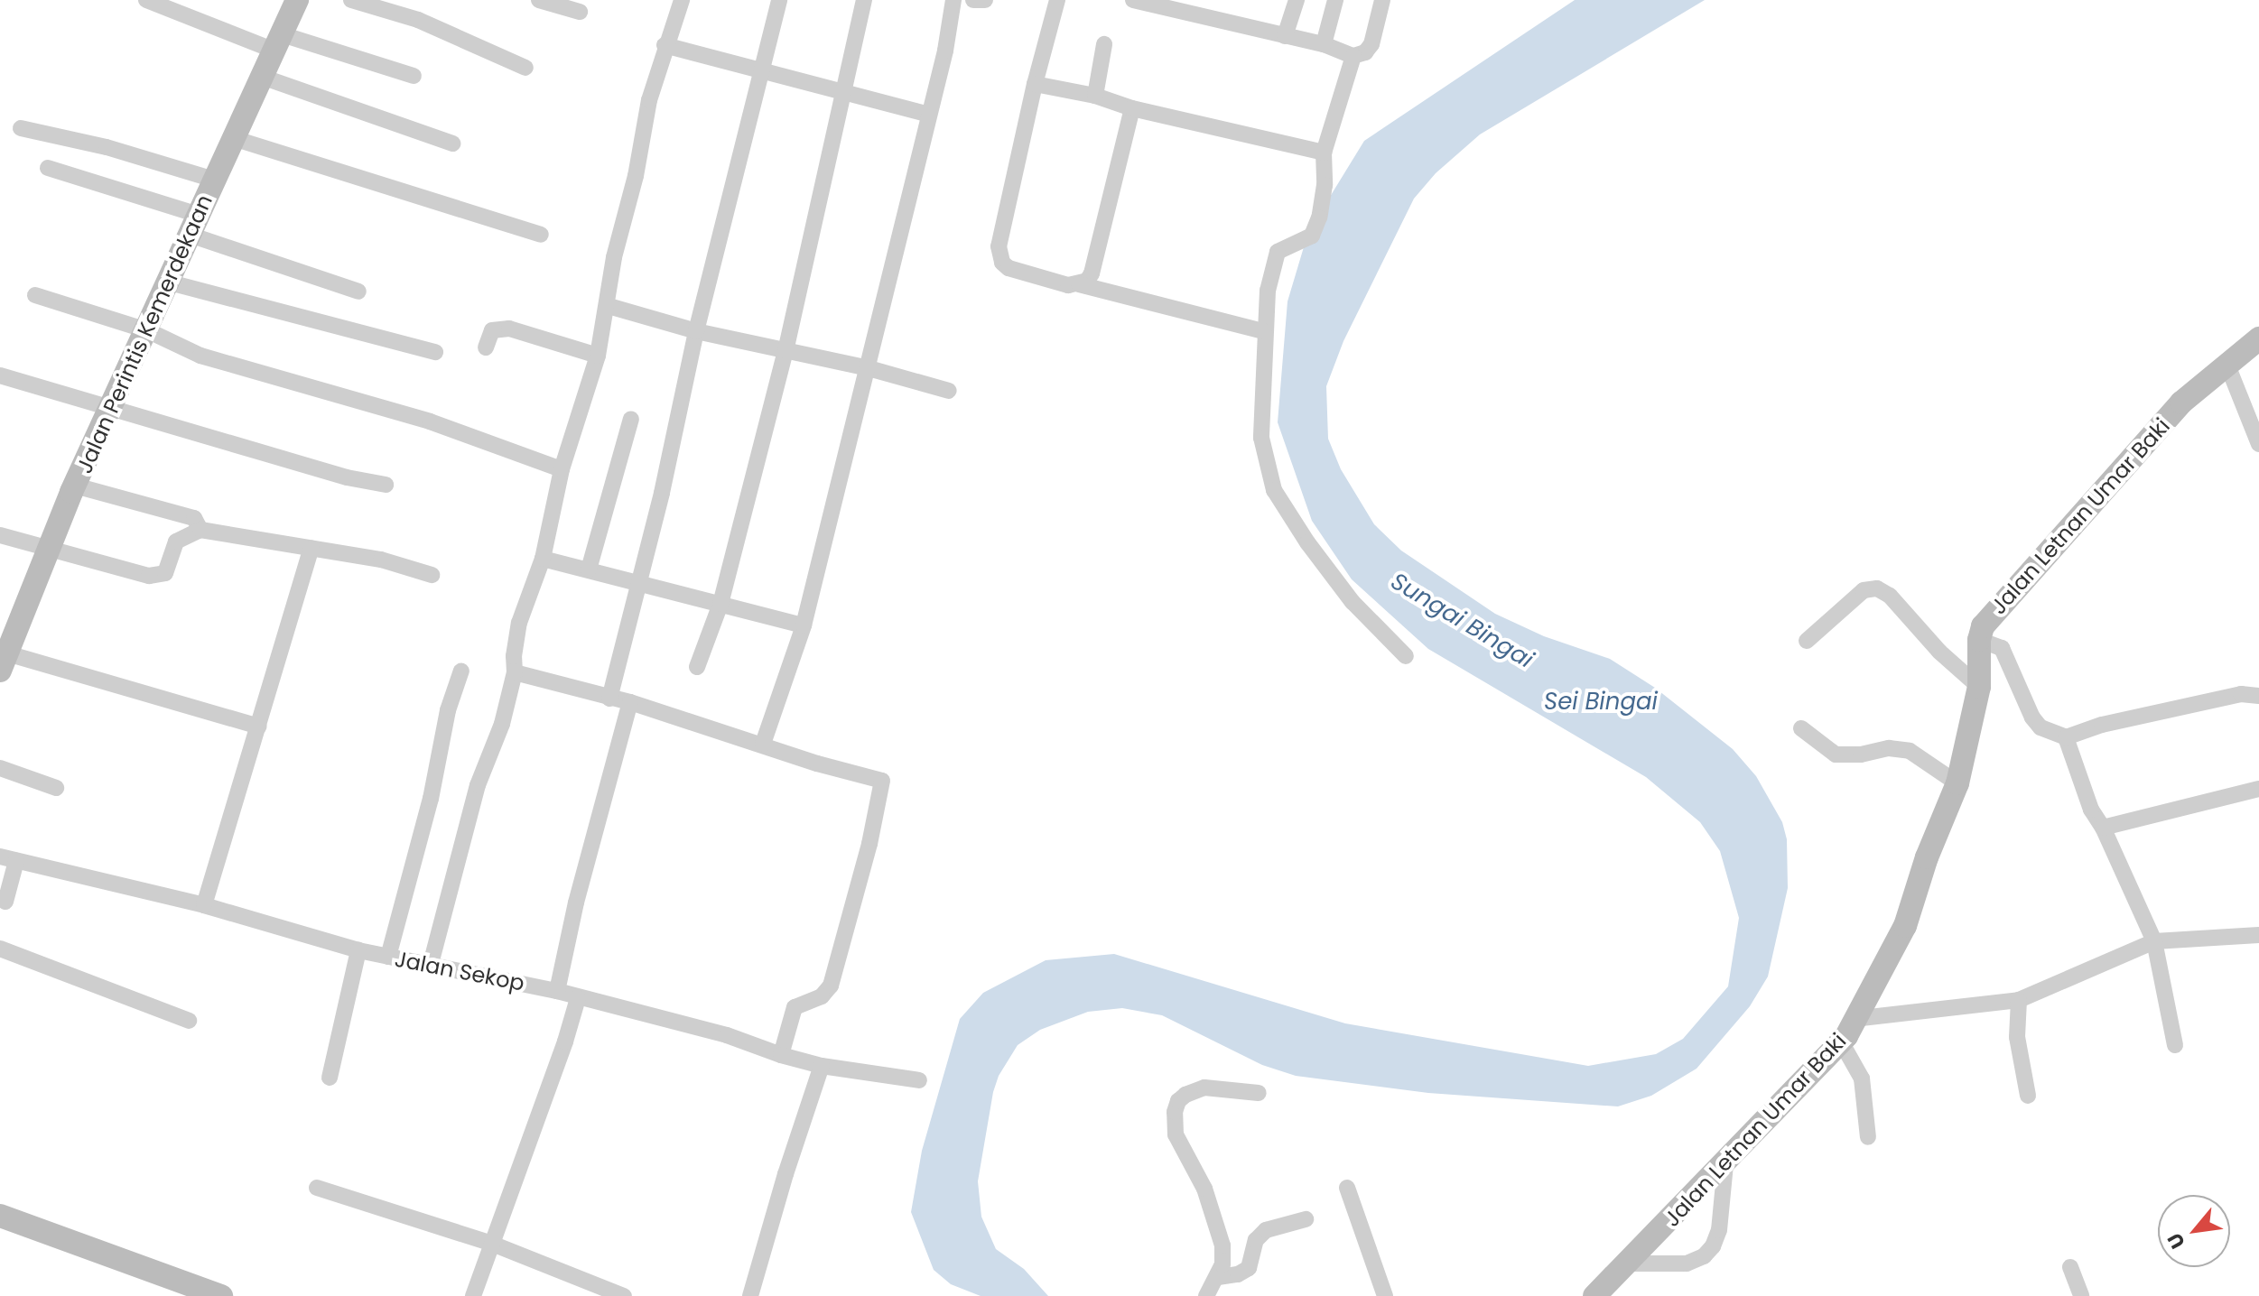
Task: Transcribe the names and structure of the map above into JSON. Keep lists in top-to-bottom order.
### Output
{
  "streets": {
    "street": ["Jalan Perintis Kemerdekaan", "Jalan Letnan Umar Baki", "Jalan Sekop"]
  },
  "water": ["Sungai Bingai", "Sei Bingai"],
  "north": "bottom left"
}
